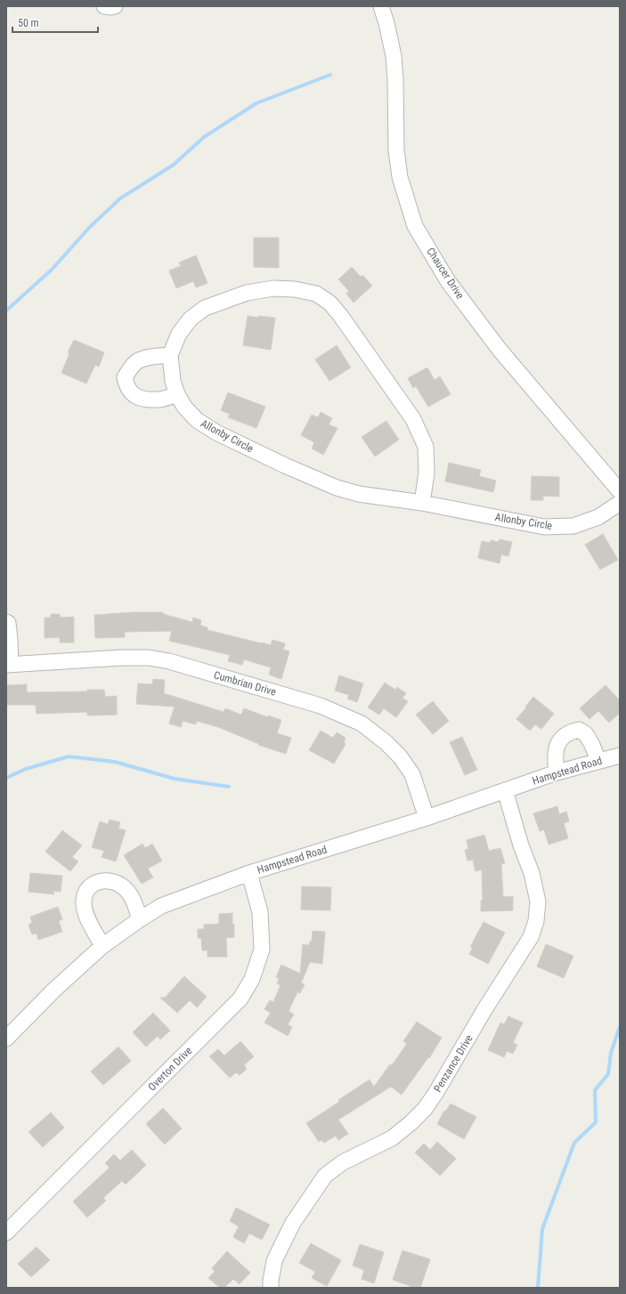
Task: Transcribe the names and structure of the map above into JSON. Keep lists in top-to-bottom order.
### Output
{
  "streets": {
    "street": [
      "Chaucer Drive",
      "Allonby Circle",
      "Cumbrian Drive",
      "Hampstead Road",
      "Penzance Drive",
      "Overton Drive"
    ]
  },
  "crossings": [
    ["Cumbrian Drive", "Hampstead Road"],
    ["Hampstead Road", "Penzance Drive"],
    ["Hampstead Road", "Overton Drive"]
  ],
  "scale_bar": "50 m"
}
